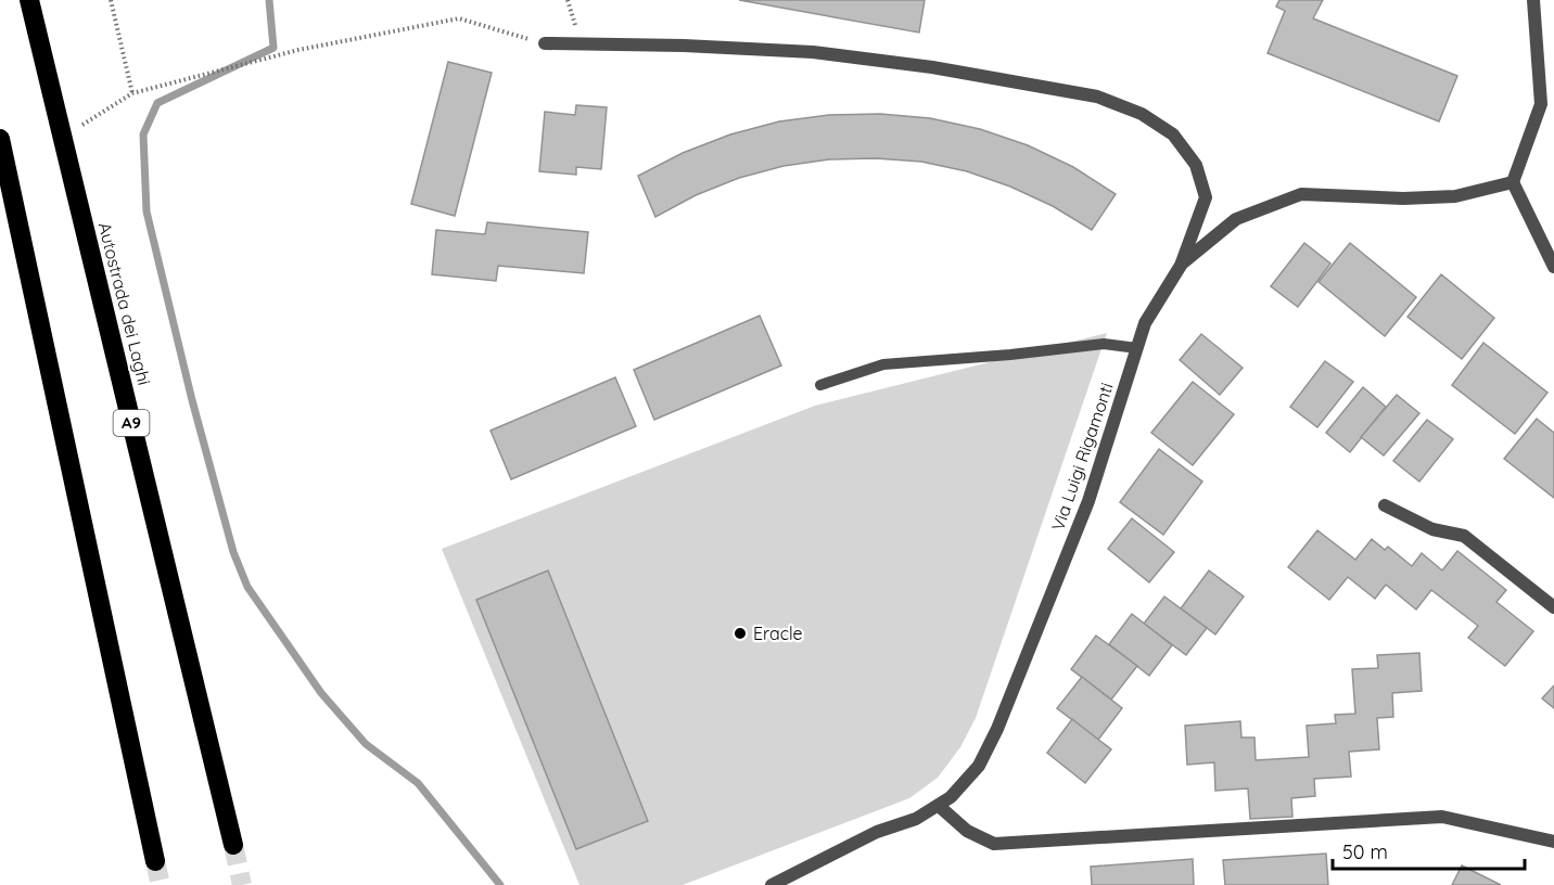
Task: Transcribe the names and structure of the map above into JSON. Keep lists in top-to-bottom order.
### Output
{
  "streets": {
    "highway": ["Autostrada dei Laghi", "A9"],
    "street": ["Via Luigi Rigamonti"]
  },
  "places": ["Eracle"],
  "scale_bar": "50 m"
}
